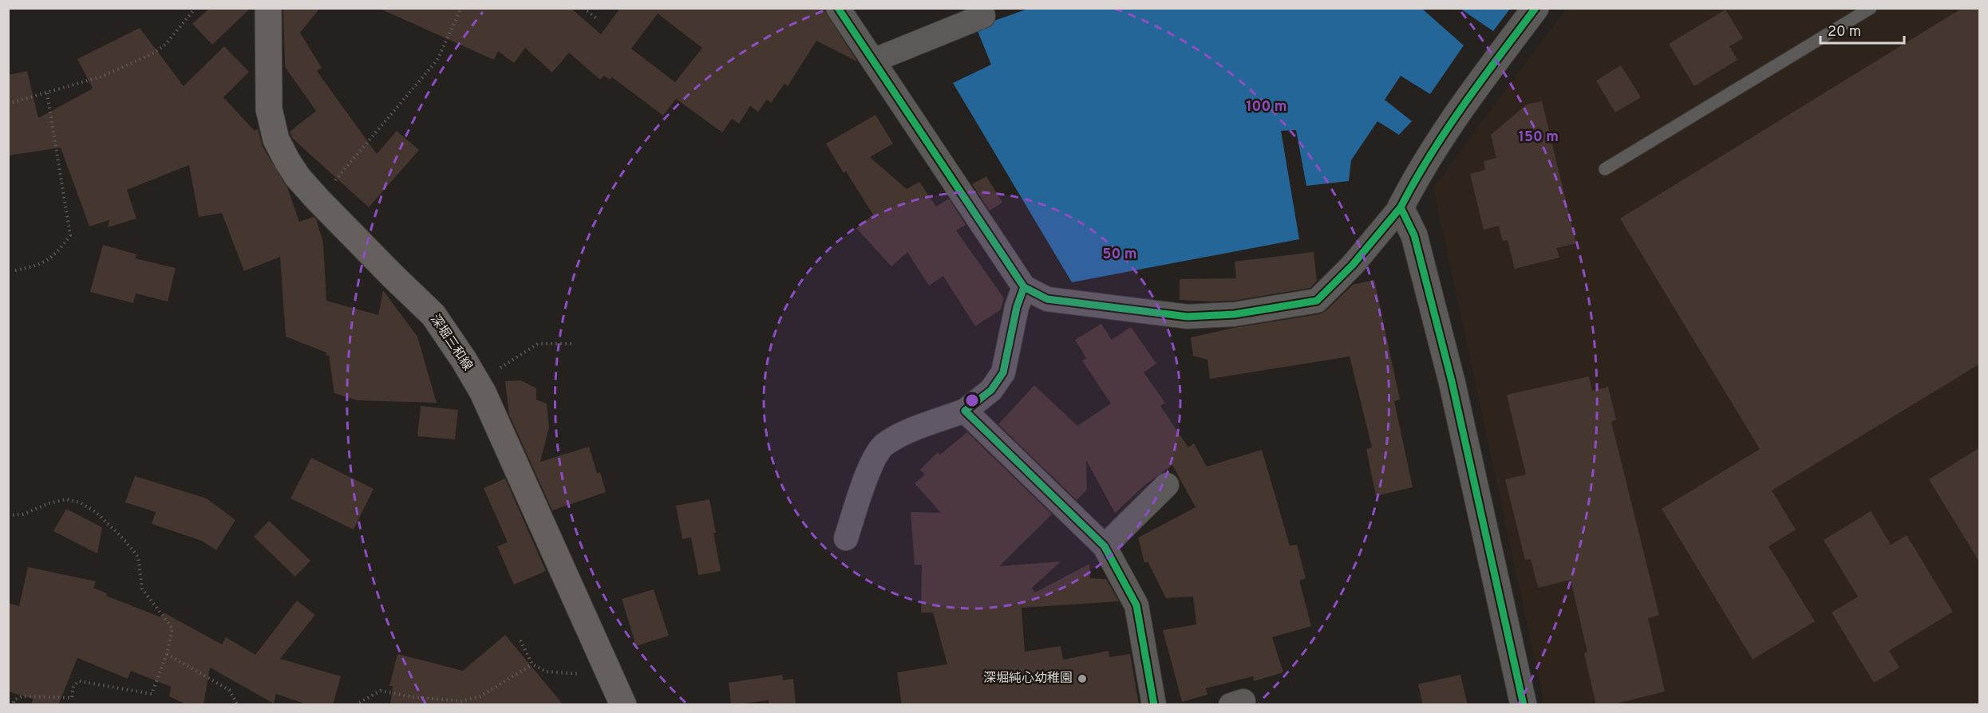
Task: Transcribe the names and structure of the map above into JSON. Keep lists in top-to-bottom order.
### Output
{
  "streets": {
    "main road": ["深堀三和線"]
  },
  "places": ["深堀純心幼稚園"],
  "scale_bar": "20 m",
  "rings": ["100 m", "150 m", "50 m"]
}
